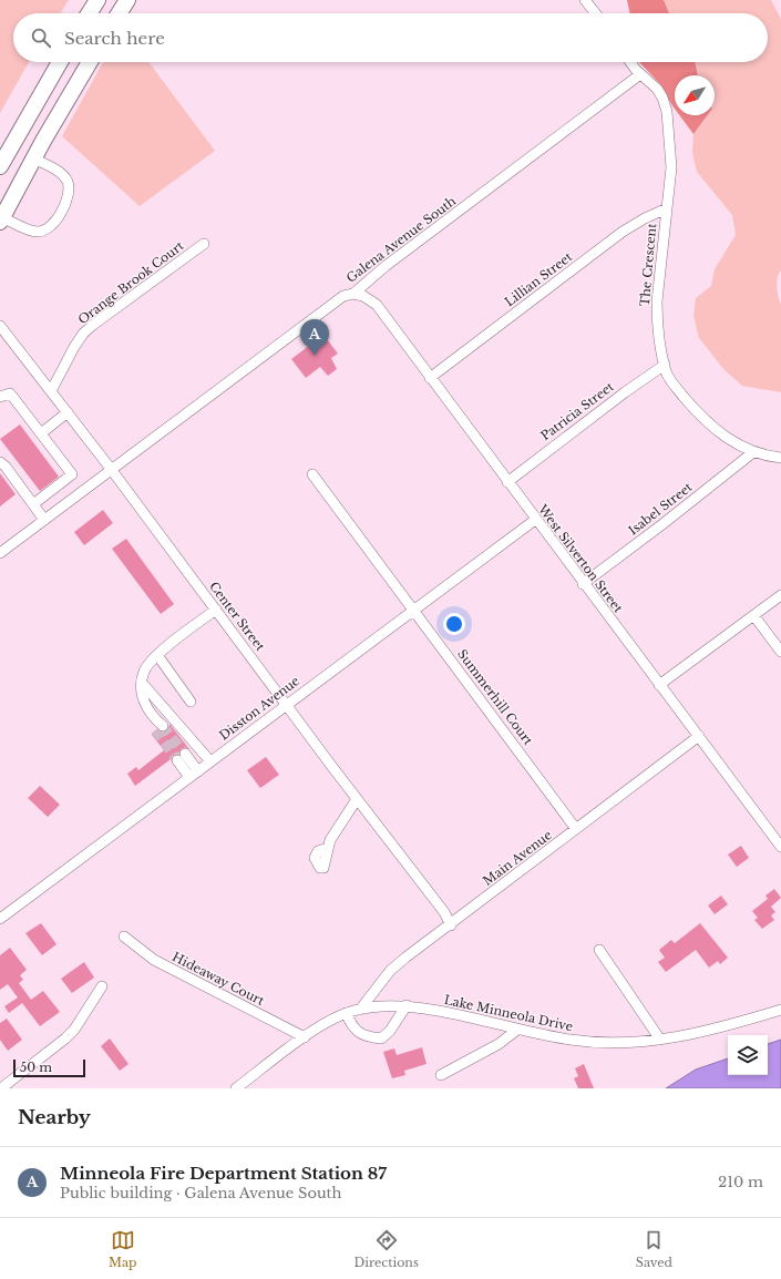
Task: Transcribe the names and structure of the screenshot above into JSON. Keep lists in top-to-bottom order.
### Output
{
  "streets": {
    "street": [
      "Galena Avenue South",
      "The Crescent",
      "Lillian Street",
      "Orange Brook Court",
      "Patricia Street",
      "Isabel Street",
      "West Silverton Street",
      "Center Street",
      "Summerhill Court",
      "Disston Avenue",
      "Main Avenue",
      "Hideaway Court",
      "Lake Minneola Drive"
    ]
  },
  "crossings": [
    ["Galena Avenue South", "The Crescent"],
    ["Galena Avenue South", "West Silverton Street"],
    ["Galena Avenue South", "Center Street"],
    ["The Crescent", "Lillian Street"],
    ["The Crescent", "Patricia Street"],
    ["The Crescent", "Isabel Street"],
    ["Lillian Street", "West Silverton Street"],
    ["Orange Brook Court", "Center Street"],
    ["Patricia Street", "West Silverton Street"],
    ["Isabel Street", "West Silverton Street"],
    ["West Silverton Street", "Disston Avenue"],
    ["West Silverton Street", "Main Avenue"],
    ["Center Street", "Disston Avenue"],
    ["Center Street", "Main Avenue"],
    ["Summerhill Court", "Disston Avenue"],
    ["Summerhill Court", "Main Avenue"],
    ["Main Avenue", "Lake Minneola Drive"],
    ["Hideaway Court", "Lake Minneola Drive"]
  ],
  "scale_bar": "50 m",
  "north": "bottom left",
  "page": {
    "search": "Search here",
    "pins": "A",
    "scale": "50 m",
    "heading": "Nearby",
    "list": [
      {
        "mark": "A",
        "name": "Minneola Fire Department Station 87",
        "note": "Public building · Galena Avenue South",
        "value": "210 m"
      }
    ],
    "nav": ["Map", "Directions", "Saved"]
  }
}
